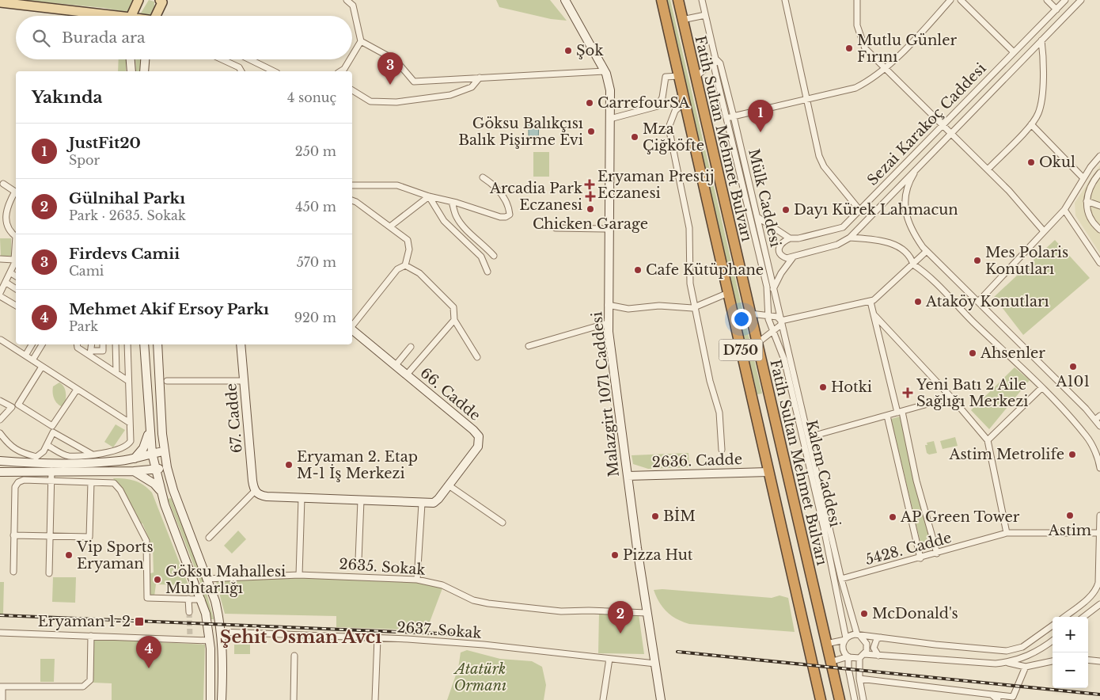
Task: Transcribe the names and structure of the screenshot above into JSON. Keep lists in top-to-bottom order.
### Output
{
  "streets": {
    "highway": ["Fatih Sultan Mehmet Bulvarı", "D750"],
    "street": [
      "Sezai Karakoç Caddesi",
      "Mülk Caddesi",
      "66. Cadde",
      "Malazgirt 1071 Caddesi",
      "67. Cadde",
      "2636. Cadde",
      "Kalem Caddesi",
      "5428. Cadde",
      "2635. Sokak",
      "2637. Sokak"
    ]
  },
  "crossings": [
    ["Fatih Sultan Mehmet Bulvarı", "2636. Cadde"],
    ["Mülk Caddesi", "Kalem Caddesi"],
    ["Malazgirt 1071 Caddesi", "2636. Cadde"],
    ["Malazgirt 1071 Caddesi", "2635. Sokak"],
    ["Malazgirt 1071 Caddesi", "2637. Sokak"],
    ["Kalem Caddesi", "5428. Cadde"]
  ],
  "districts": ["Şehit Osman Avcı"],
  "parks": ["Atatürk Ormanı"],
  "places": {
    "other": [
      "Mutlu Günler Fırını",
      "Şok",
      "CarrefourSA",
      "Göksu Balıkçısı Balık Pişirme Evi",
      "Mza Çiğköfte",
      "Okul",
      "Chicken Garage",
      "Dayı Kürek Lahmacun",
      "Mes Polaris Konutları",
      "Cafe Kütüphane",
      "Ataköy Konutları",
      "Ahsenler",
      "A101",
      "Hotki",
      "Astim Metrolife",
      "Eryaman 2. Etap M-1 İş Merkezi",
      "Astim",
      "BİM",
      "AP Green Tower",
      "Vip Sports Eryaman",
      "Pizza Hut",
      "Göksu Mahallesi Muhtarlığı",
      "McDonald's"
    ],
    "health": ["Eryaman Prestij Eczanesi", "Arcadia Park Eczanesi", "Yeni Batı 2 Aile Sağlığı Merkezi"],
    "transit": ["Eryaman 1-2"]
  },
  "page": {
    "search": "Burada ara",
    "pins": [
      "3",
      "1",
      "2",
      "4"
    ],
    "heading": ["Yakında", "4 sonuç"],
    "list": [
      {
        "mark": "1",
        "name": "JustFit20",
        "note": "Spor",
        "value": "250 m"
      },
      {
        "mark": "2",
        "name": "Gülnihal Parkı",
        "note": "Park · 2635. Sokak",
        "value": "450 m"
      },
      {
        "mark": "3",
        "name": "Firdevs Camii",
        "note": "Cami",
        "value": "570 m"
      },
      {
        "mark": "4",
        "name": "Mehmet Akif Ersoy Parkı",
        "note": "Park",
        "value": "920 m"
      }
    ],
    "map_buttons": ["+", "−"]
  }
}
